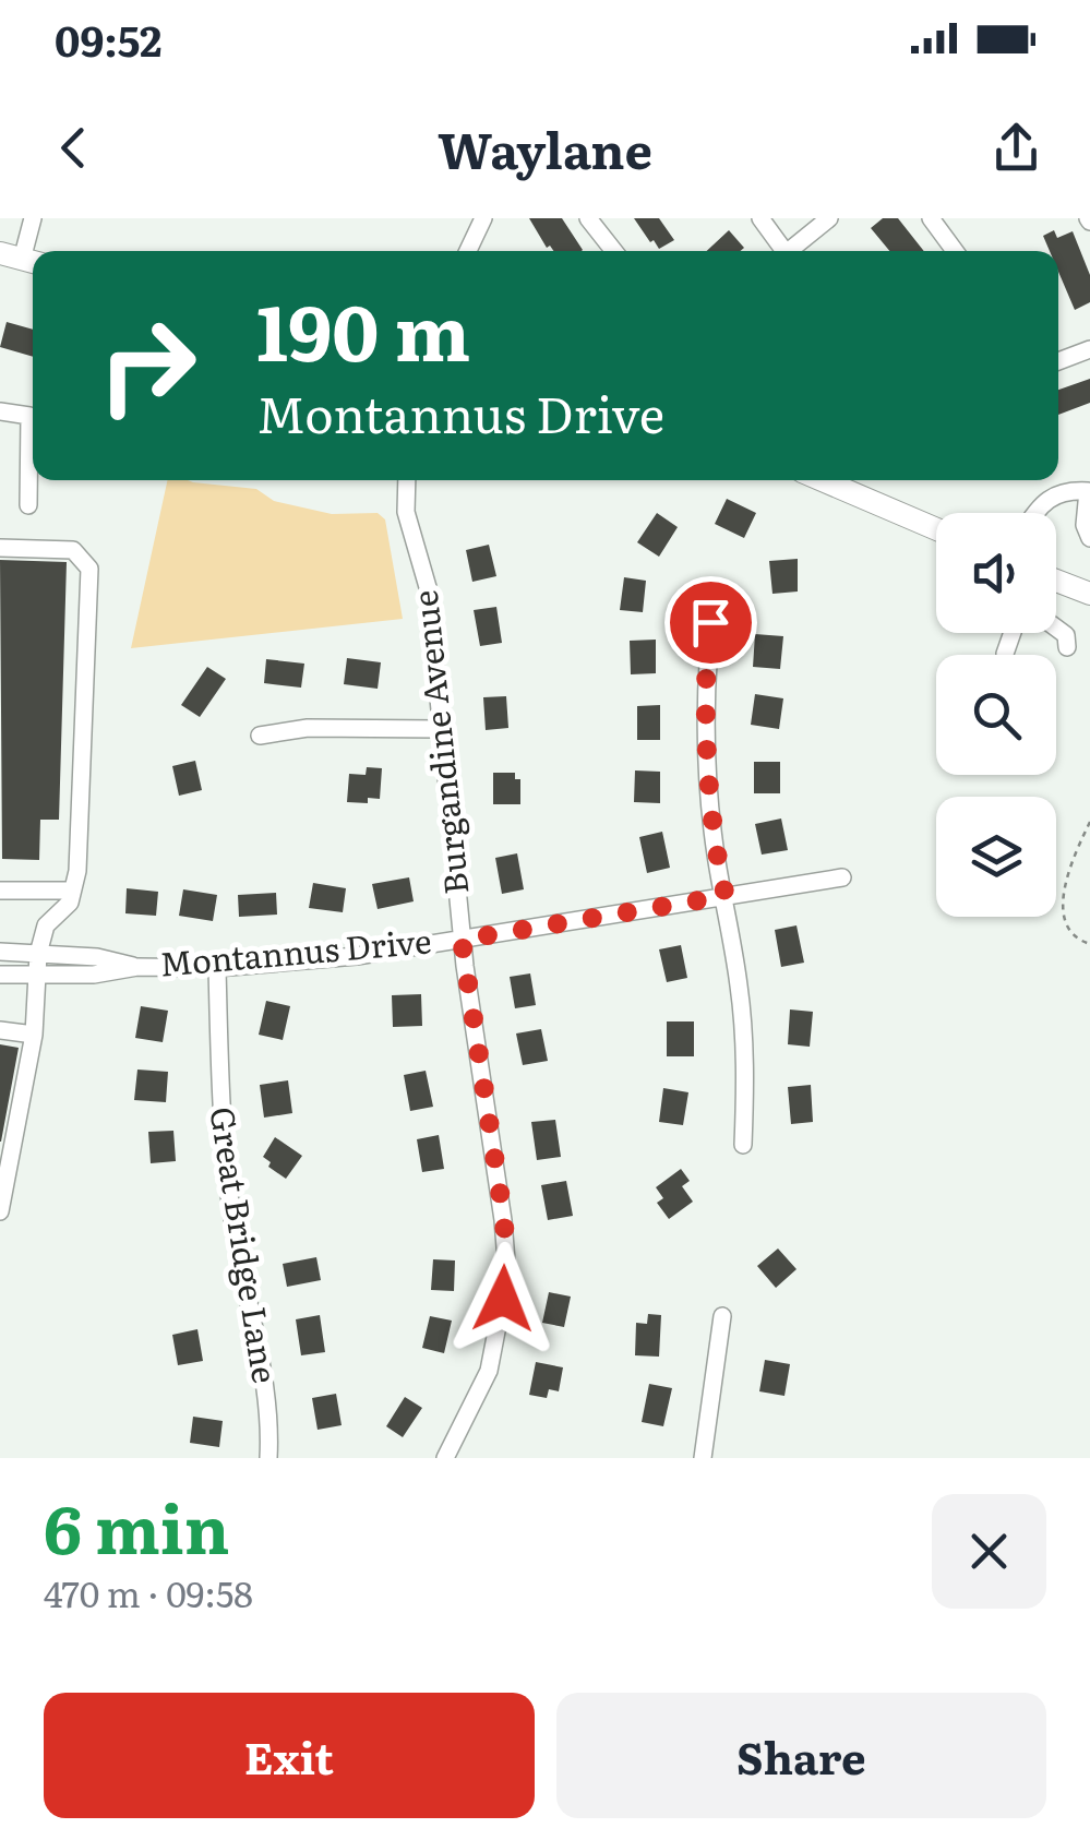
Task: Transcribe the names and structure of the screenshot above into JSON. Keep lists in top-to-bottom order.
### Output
{
  "streets": {
    "street": ["Burgandine Avenue", "Montannus Drive", "Great Bridge Lane"]
  },
  "crossings": [
    ["Burgandine Avenue", "Montannus Drive"],
    ["Montannus Drive", "Great Bridge Lane"]
  ],
  "page": {
    "status": "09:52",
    "header": "Waylane",
    "turn": ["190 m", "Montannus Drive"],
    "heading": ["6 min", "470 m · 09:58"],
    "buttons": ["Exit", "Share"]
  }
}
